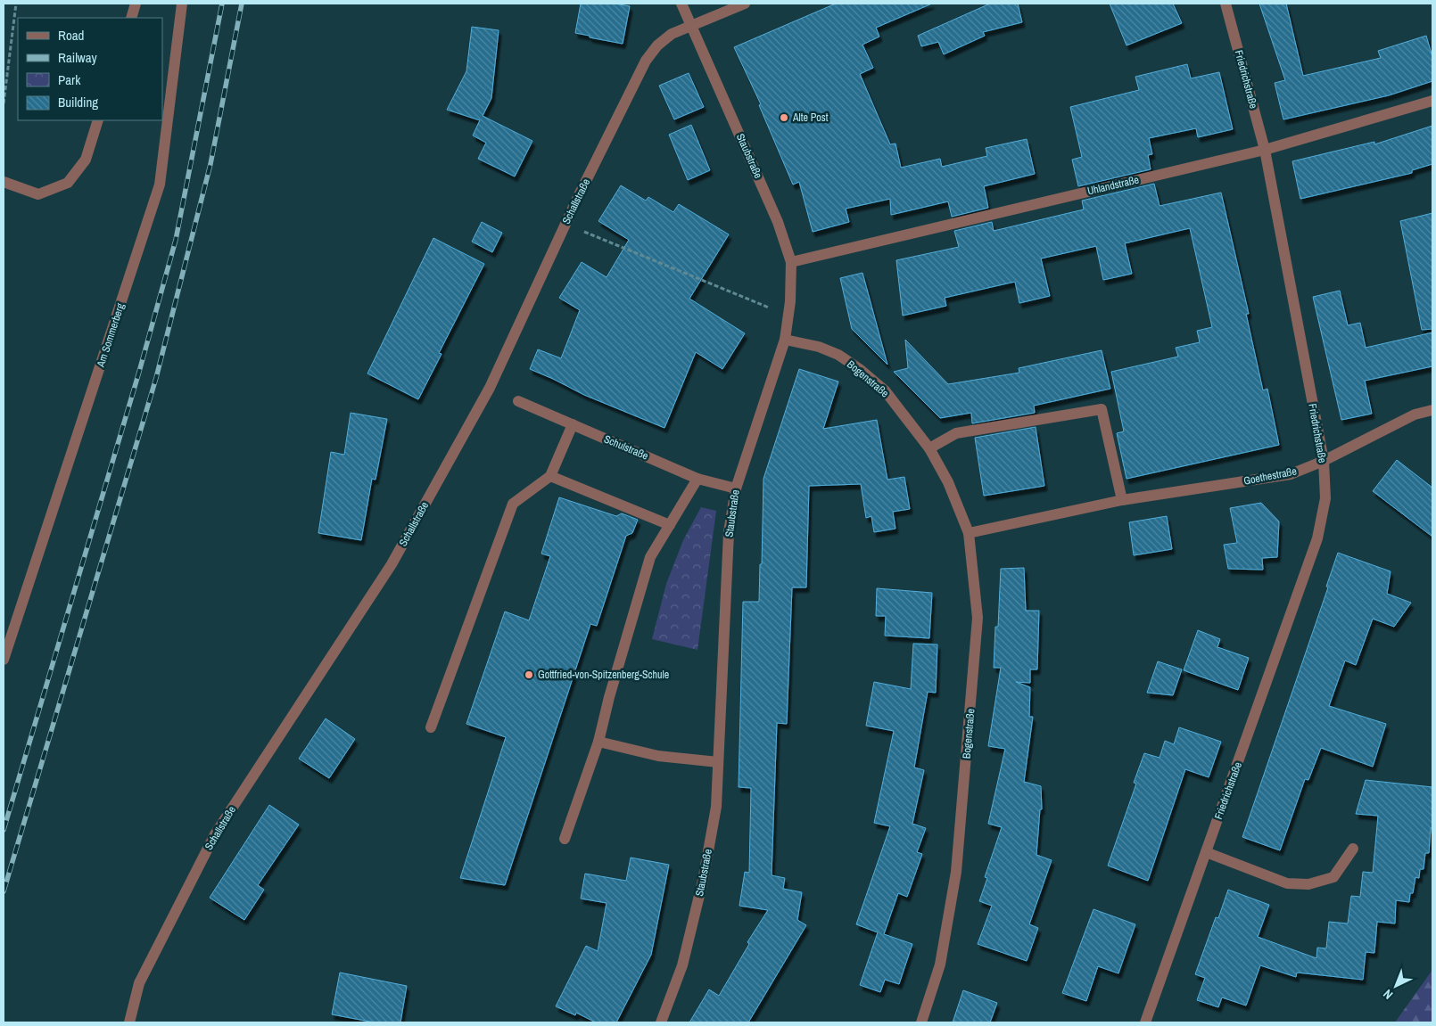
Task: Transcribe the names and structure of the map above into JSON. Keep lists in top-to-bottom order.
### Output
{
  "streets": {
    "street": [
      "Friedrichstraße",
      "Staubstraße",
      "Uhlandstraße",
      "Schallstraße",
      "Am Sommerberg",
      "Bogenstraße",
      "Schulstraße",
      "Goethestraße"
    ]
  },
  "crossings": [
    ["Friedrichstraße", "Uhlandstraße"],
    ["Friedrichstraße", "Goethestraße"],
    ["Staubstraße", "Uhlandstraße"],
    ["Staubstraße", "Schallstraße"],
    ["Staubstraße", "Bogenstraße"],
    ["Staubstraße", "Schulstraße"],
    ["Bogenstraße", "Goethestraße"]
  ],
  "places": ["Alte Post", "Gottfried-von-Spitzenberg-Schule"],
  "legend": [
    "Road",
    "Railway",
    "Park",
    "Building"
  ],
  "north": "bottom left"
}
